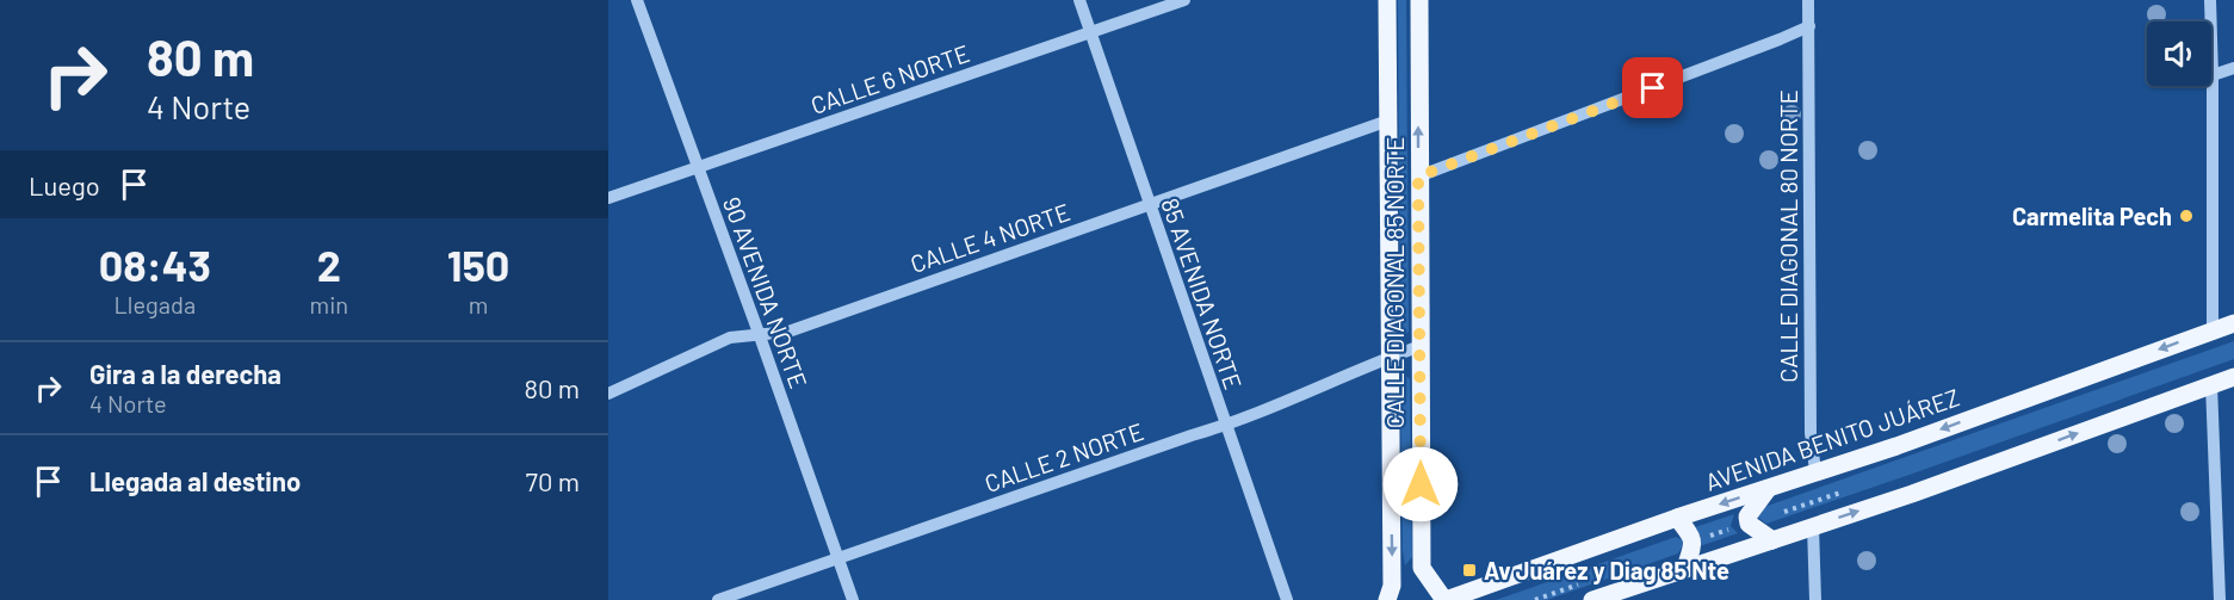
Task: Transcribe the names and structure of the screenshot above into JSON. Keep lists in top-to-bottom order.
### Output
{
  "streets": {
    "main road": ["CALLE DIAGONAL 85 NORTE", "AVENIDA BENITO JUÁREZ"],
    "street": [
      "CALLE 6 NORTE",
      "CALLE DIAGONAL 80 NORTE",
      "CALLE 4 NORTE",
      "90 AVENIDA NORTE",
      "85 AVENIDA NORTE",
      "CALLE 2 NORTE"
    ]
  },
  "crossings": [
    ["CALLE 6 NORTE", "90 AVENIDA NORTE"],
    ["CALLE 6 NORTE", "85 AVENIDA NORTE"],
    ["CALLE DIAGONAL 80 NORTE", "AVENIDA BENITO JUÁREZ"],
    ["CALLE 4 NORTE", "CALLE DIAGONAL 85 NORTE"],
    ["CALLE 4 NORTE", "90 AVENIDA NORTE"],
    ["CALLE 4 NORTE", "85 AVENIDA NORTE"],
    ["CALLE DIAGONAL 85 NORTE", "AVENIDA BENITO JUÁREZ"],
    ["CALLE DIAGONAL 85 NORTE", "CALLE 2 NORTE"],
    ["90 AVENIDA NORTE", "CALLE 2 NORTE"],
    ["85 AVENIDA NORTE", "CALLE 2 NORTE"]
  ],
  "places": {
    "other": ["Carmelita Pech"],
    "transit": ["Av Juárez y Diag 85 Nte"]
  },
  "page": {
    "turn": ["80 m", "4 Norte"],
    "then": "Luego",
    "eta": [
      "08:43",
      "Llegada",
      "2",
      "min",
      "150",
      "m"
    ],
    "list": [
      {
        "name": "Gira a la derecha",
        "note": "4 Norte",
        "value": "80 m"
      },
      {
        "name": "Llegada al destino",
        "value": "70 m"
      }
    ]
  }
}
